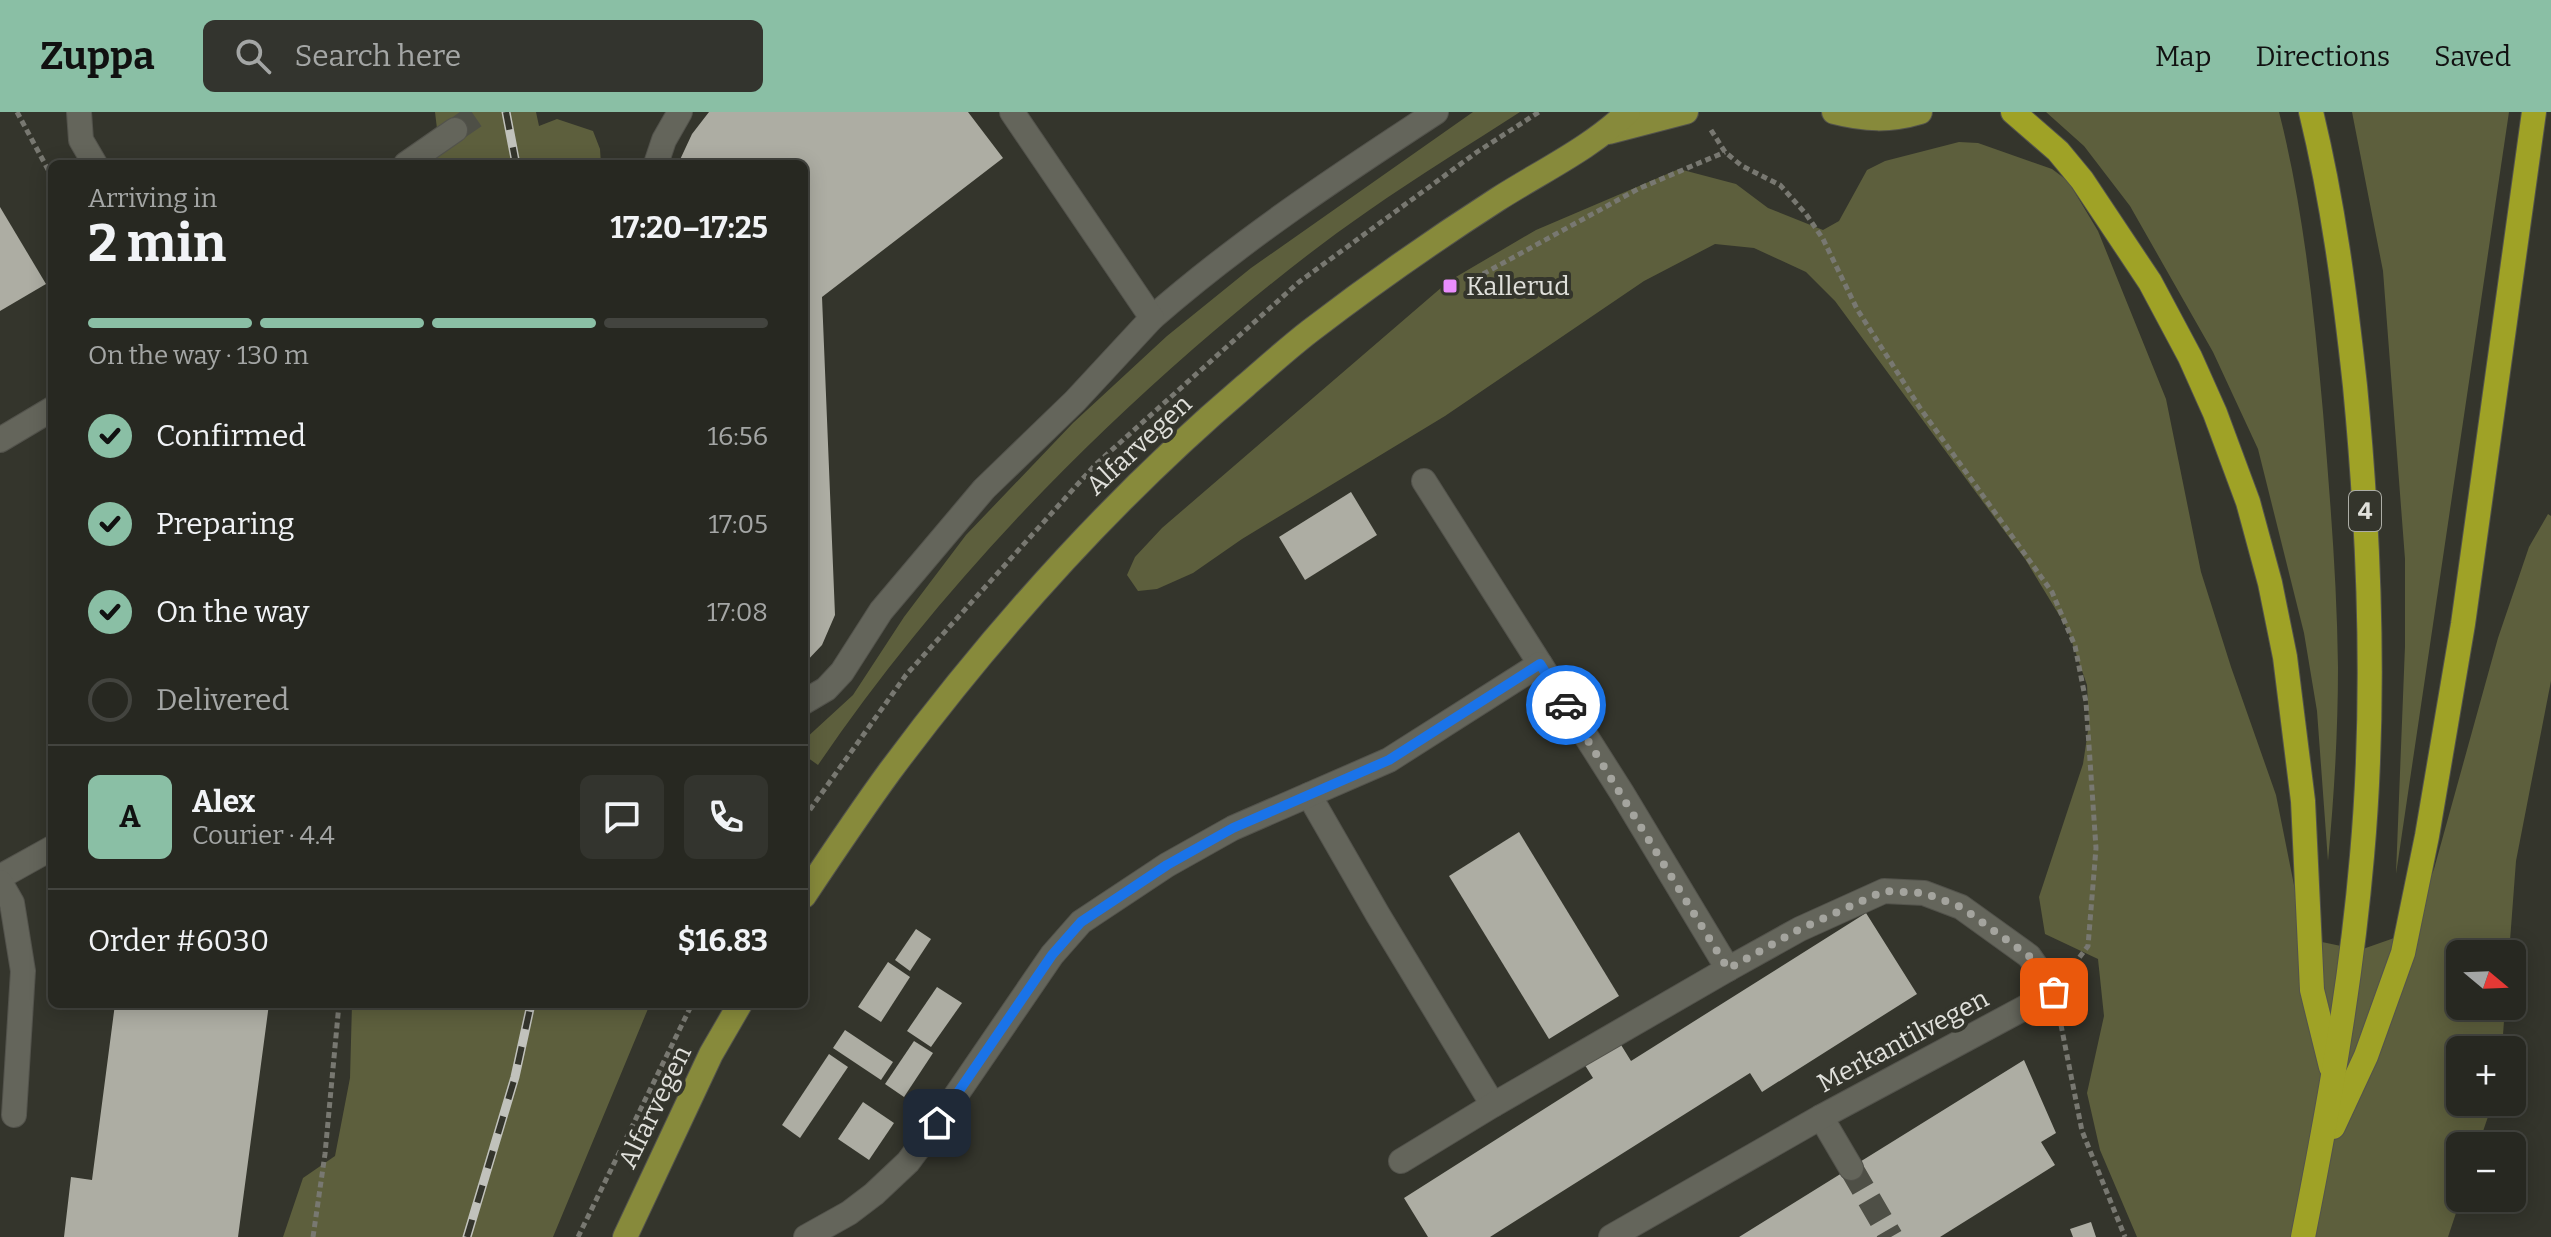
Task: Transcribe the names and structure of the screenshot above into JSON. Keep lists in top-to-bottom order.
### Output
{
  "streets": {
    "highway": ["4"],
    "main road": ["Alfarvegen"],
    "street": ["Merkantilvegen"]
  },
  "places": {
    "transit": ["Kallerud"]
  },
  "north": "right",
  "page": {
    "header": "Zuppa",
    "search": "Search here",
    "nav": ["Map", "Directions", "Saved"],
    "heading": ["2 min", "Arriving in", "17:20–17:25"],
    "panel": [
      "Alex",
      "Courier · 4.4",
      "Order #6030",
      "$16.83"
    ],
    "bar": "On the way · 130 m",
    "list": [
      ["Confirmed", "16:56"],
      ["Preparing", "17:05"],
      ["On the way", "17:08"],
      "Delivered"
    ],
    "round": "A",
    "map_buttons": ["+", "−"]
  }
}
